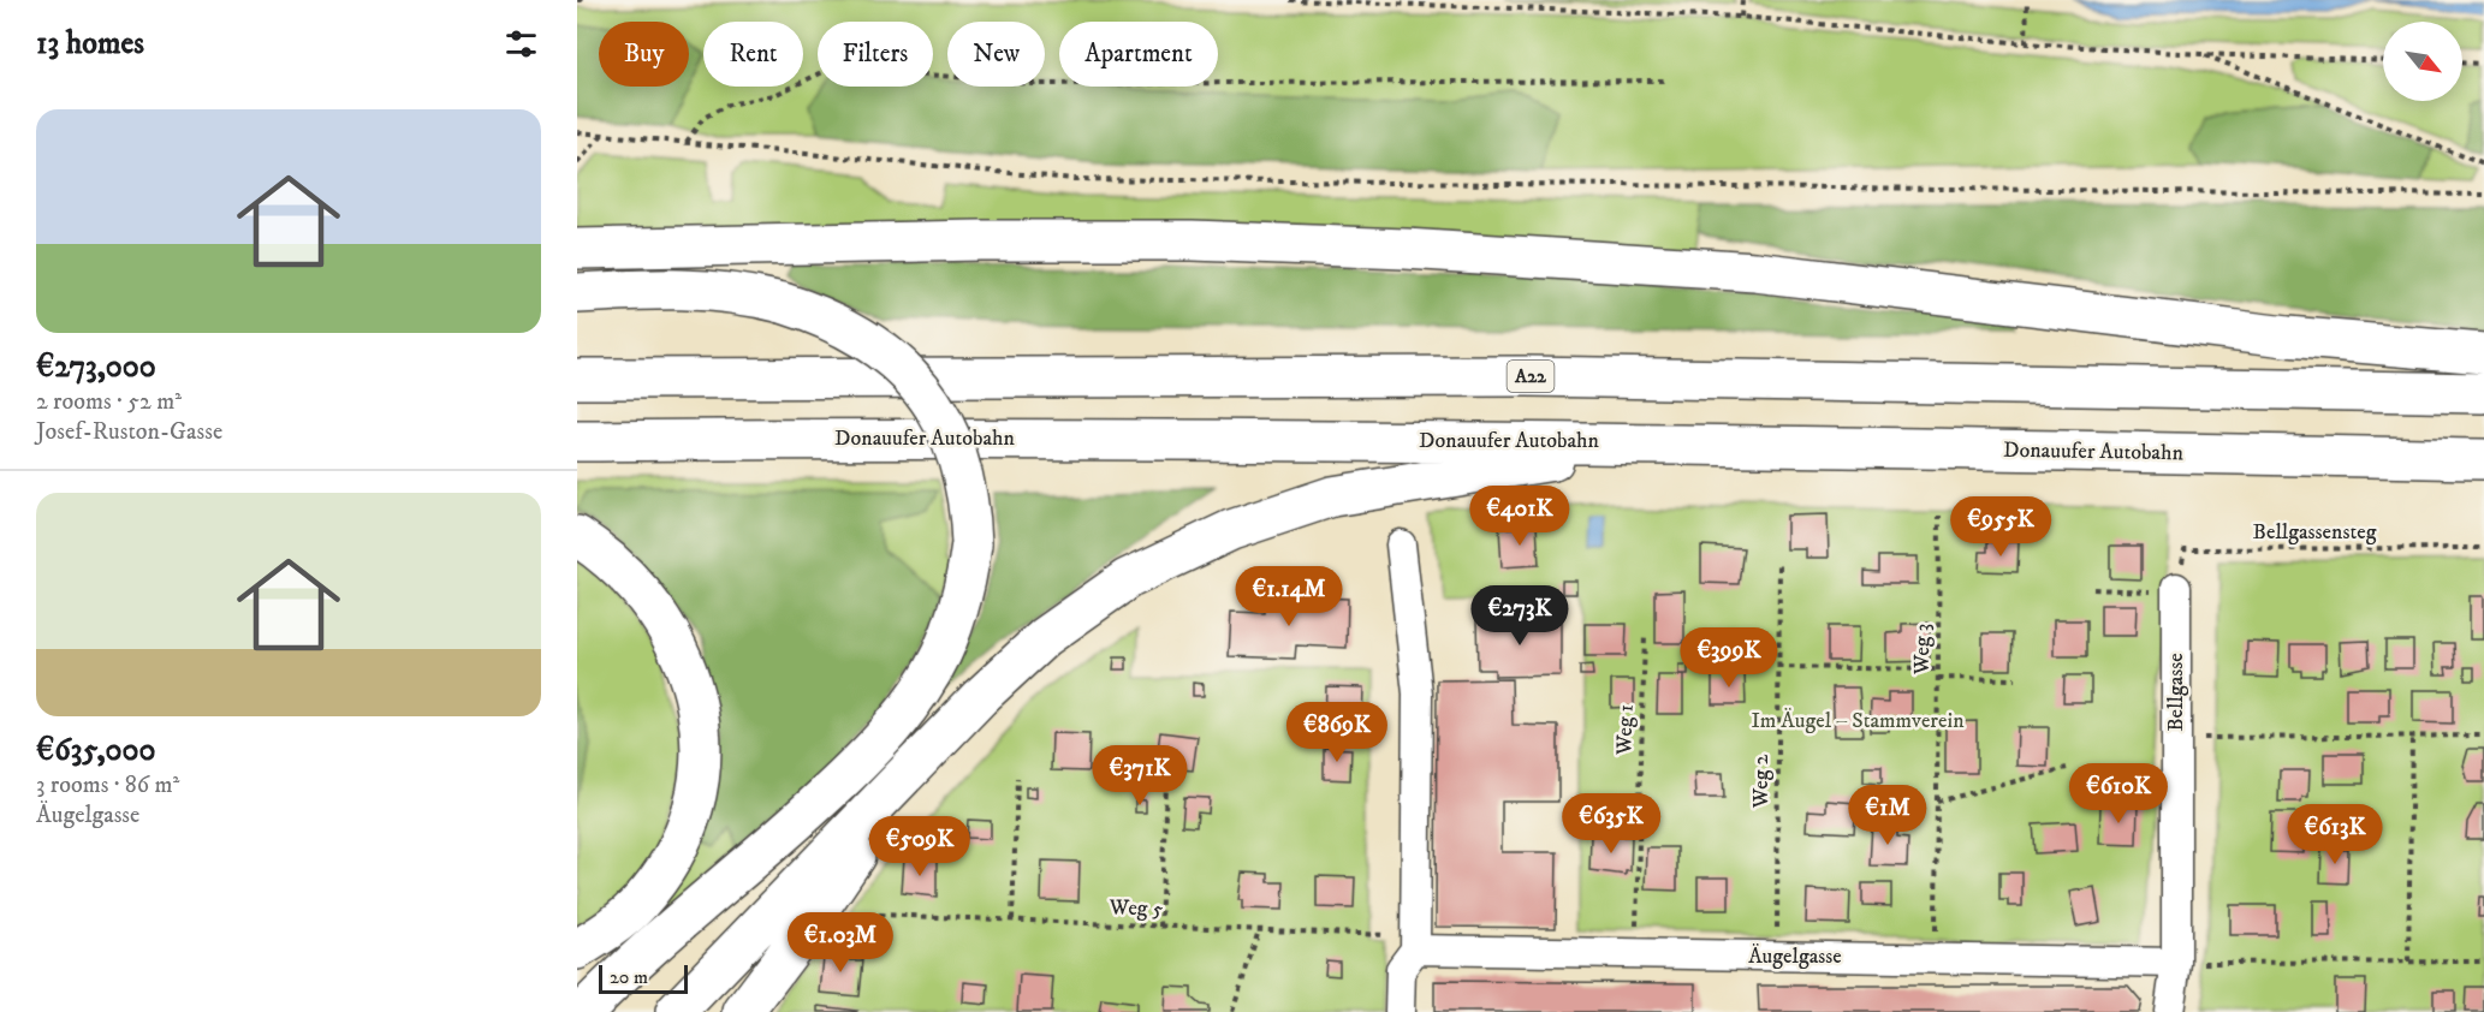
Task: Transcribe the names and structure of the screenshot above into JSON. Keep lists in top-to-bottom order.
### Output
{
  "streets": {
    "highway": ["A22", "Donauufer Autobahn"],
    "street": ["Bellgasse", "Äugelgasse"],
    "path": [
      "Bellgassensteg",
      "Weg 3",
      "Weg 1",
      "Weg 2",
      "Weg 5"
    ]
  },
  "crossings": [
    ["Bellgassensteg", "Bellgasse"],
    ["Weg 3", "Äugelgasse"],
    ["Bellgasse", "Äugelgasse"],
    ["Weg 1", "Äugelgasse"],
    ["Weg 2", "Äugelgasse"],
    ["Weg 5", "Äugelgasse"]
  ],
  "parks": ["Im Äugel – Stammverein"],
  "scale_bar": "20 m",
  "north": "bottom right",
  "page": {
    "heading": "13 homes",
    "chip": [
      "Buy",
      "Rent",
      "Filters",
      "New",
      "Apartment"
    ],
    "list": [
      {
        "name": "€273,000",
        "note": "2 rooms · 52 m² · Josef-Ruston-Gasse"
      },
      {
        "name": "€635,000",
        "note": "3 rooms · 86 m² · Äugelgasse"
      }
    ],
    "price": [
      "€401K",
      "€955K",
      "€1.14M",
      "€273K",
      "€399K",
      "€869K",
      "€371K",
      "€610K",
      "€1M",
      "€635K",
      "€613K",
      "€509K",
      "€1.03M"
    ],
    "scale": "20 m"
  }
}
